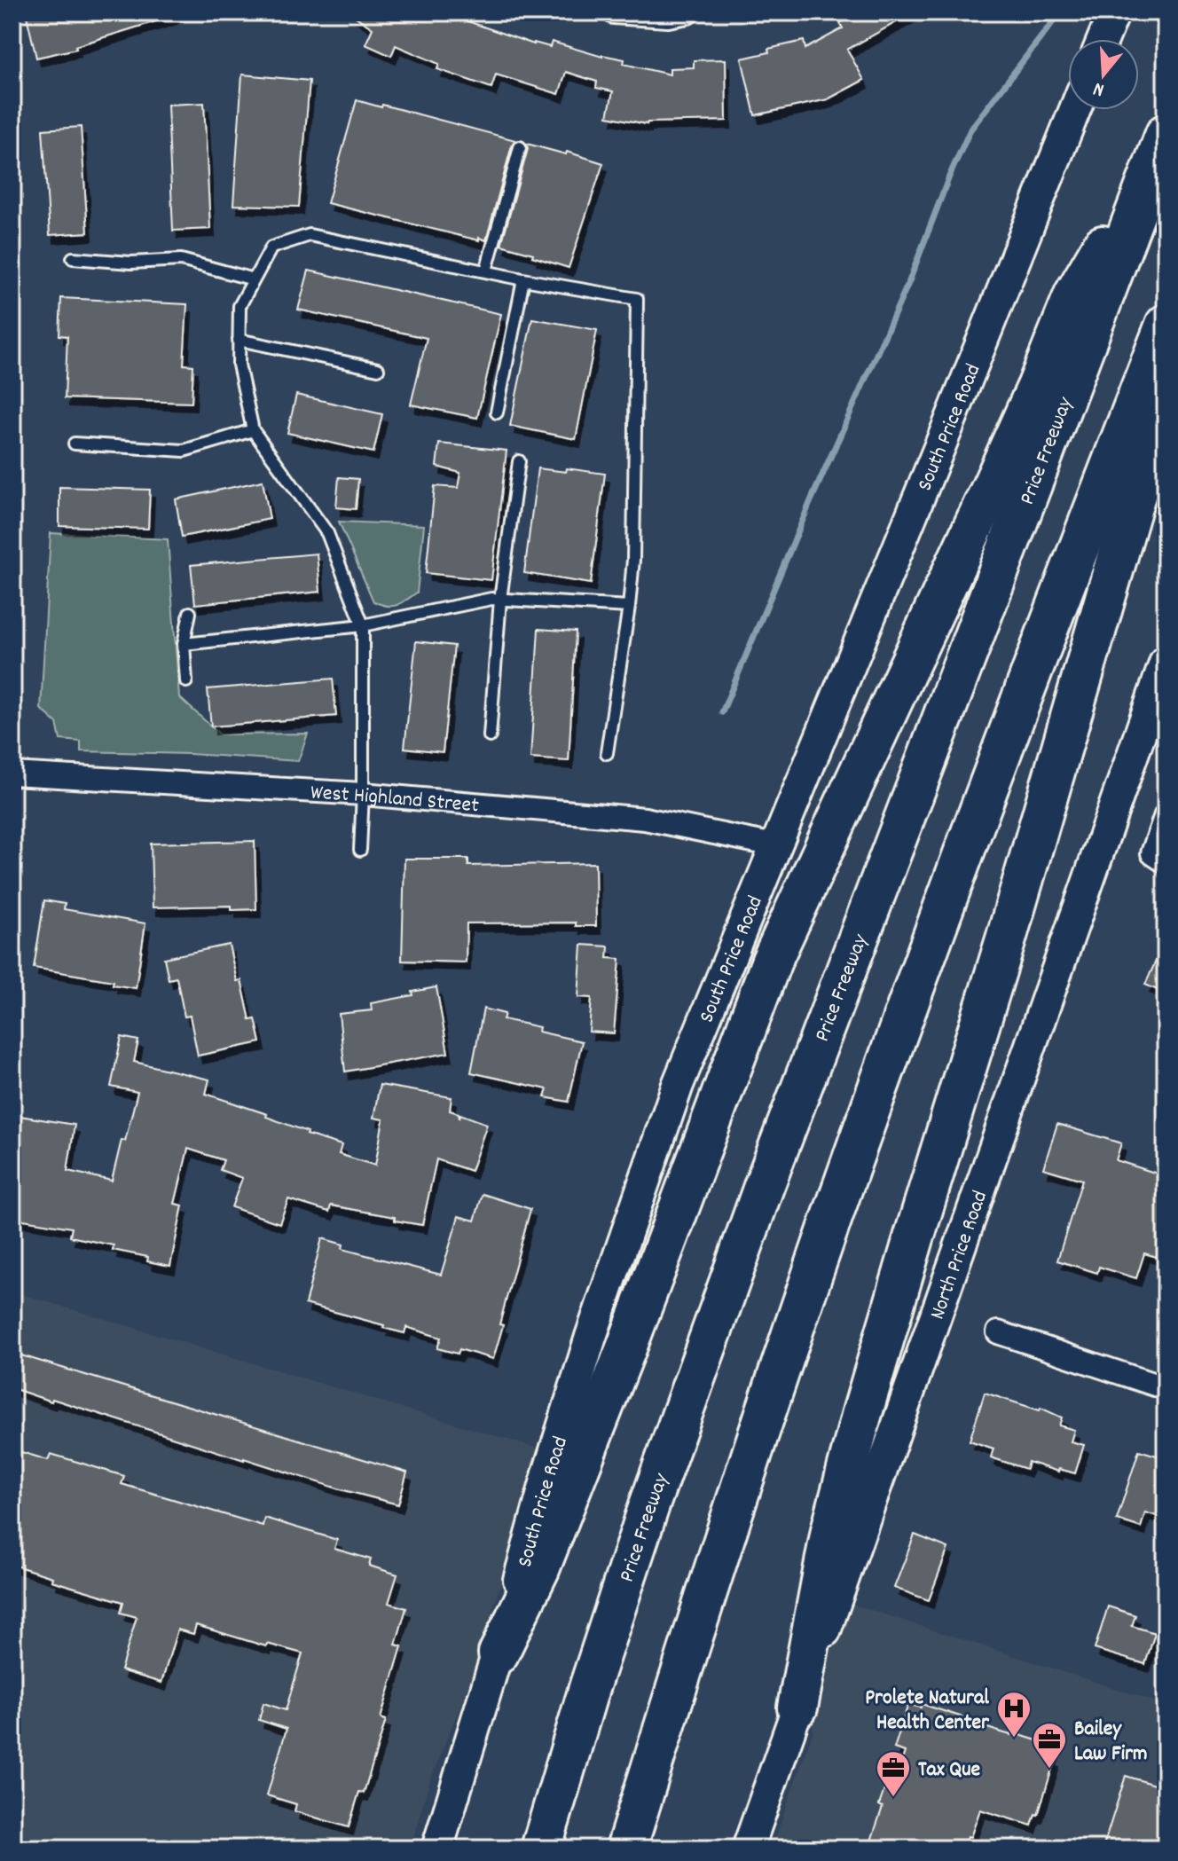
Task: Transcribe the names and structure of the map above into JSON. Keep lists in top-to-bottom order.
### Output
{
  "streets": {
    "highway": ["Price Freeway"],
    "main road": ["South Price Road", "North Price Road"],
    "street": ["West Highland Street"]
  },
  "crossings": [
    ["South Price Road", "West Highland Street"]
  ],
  "places": {
    "hospital": ["Prolete Natural Health Center"],
    "office": ["Bailey Law Firm", "Tax Que"]
  },
  "north": "bottom"
}
